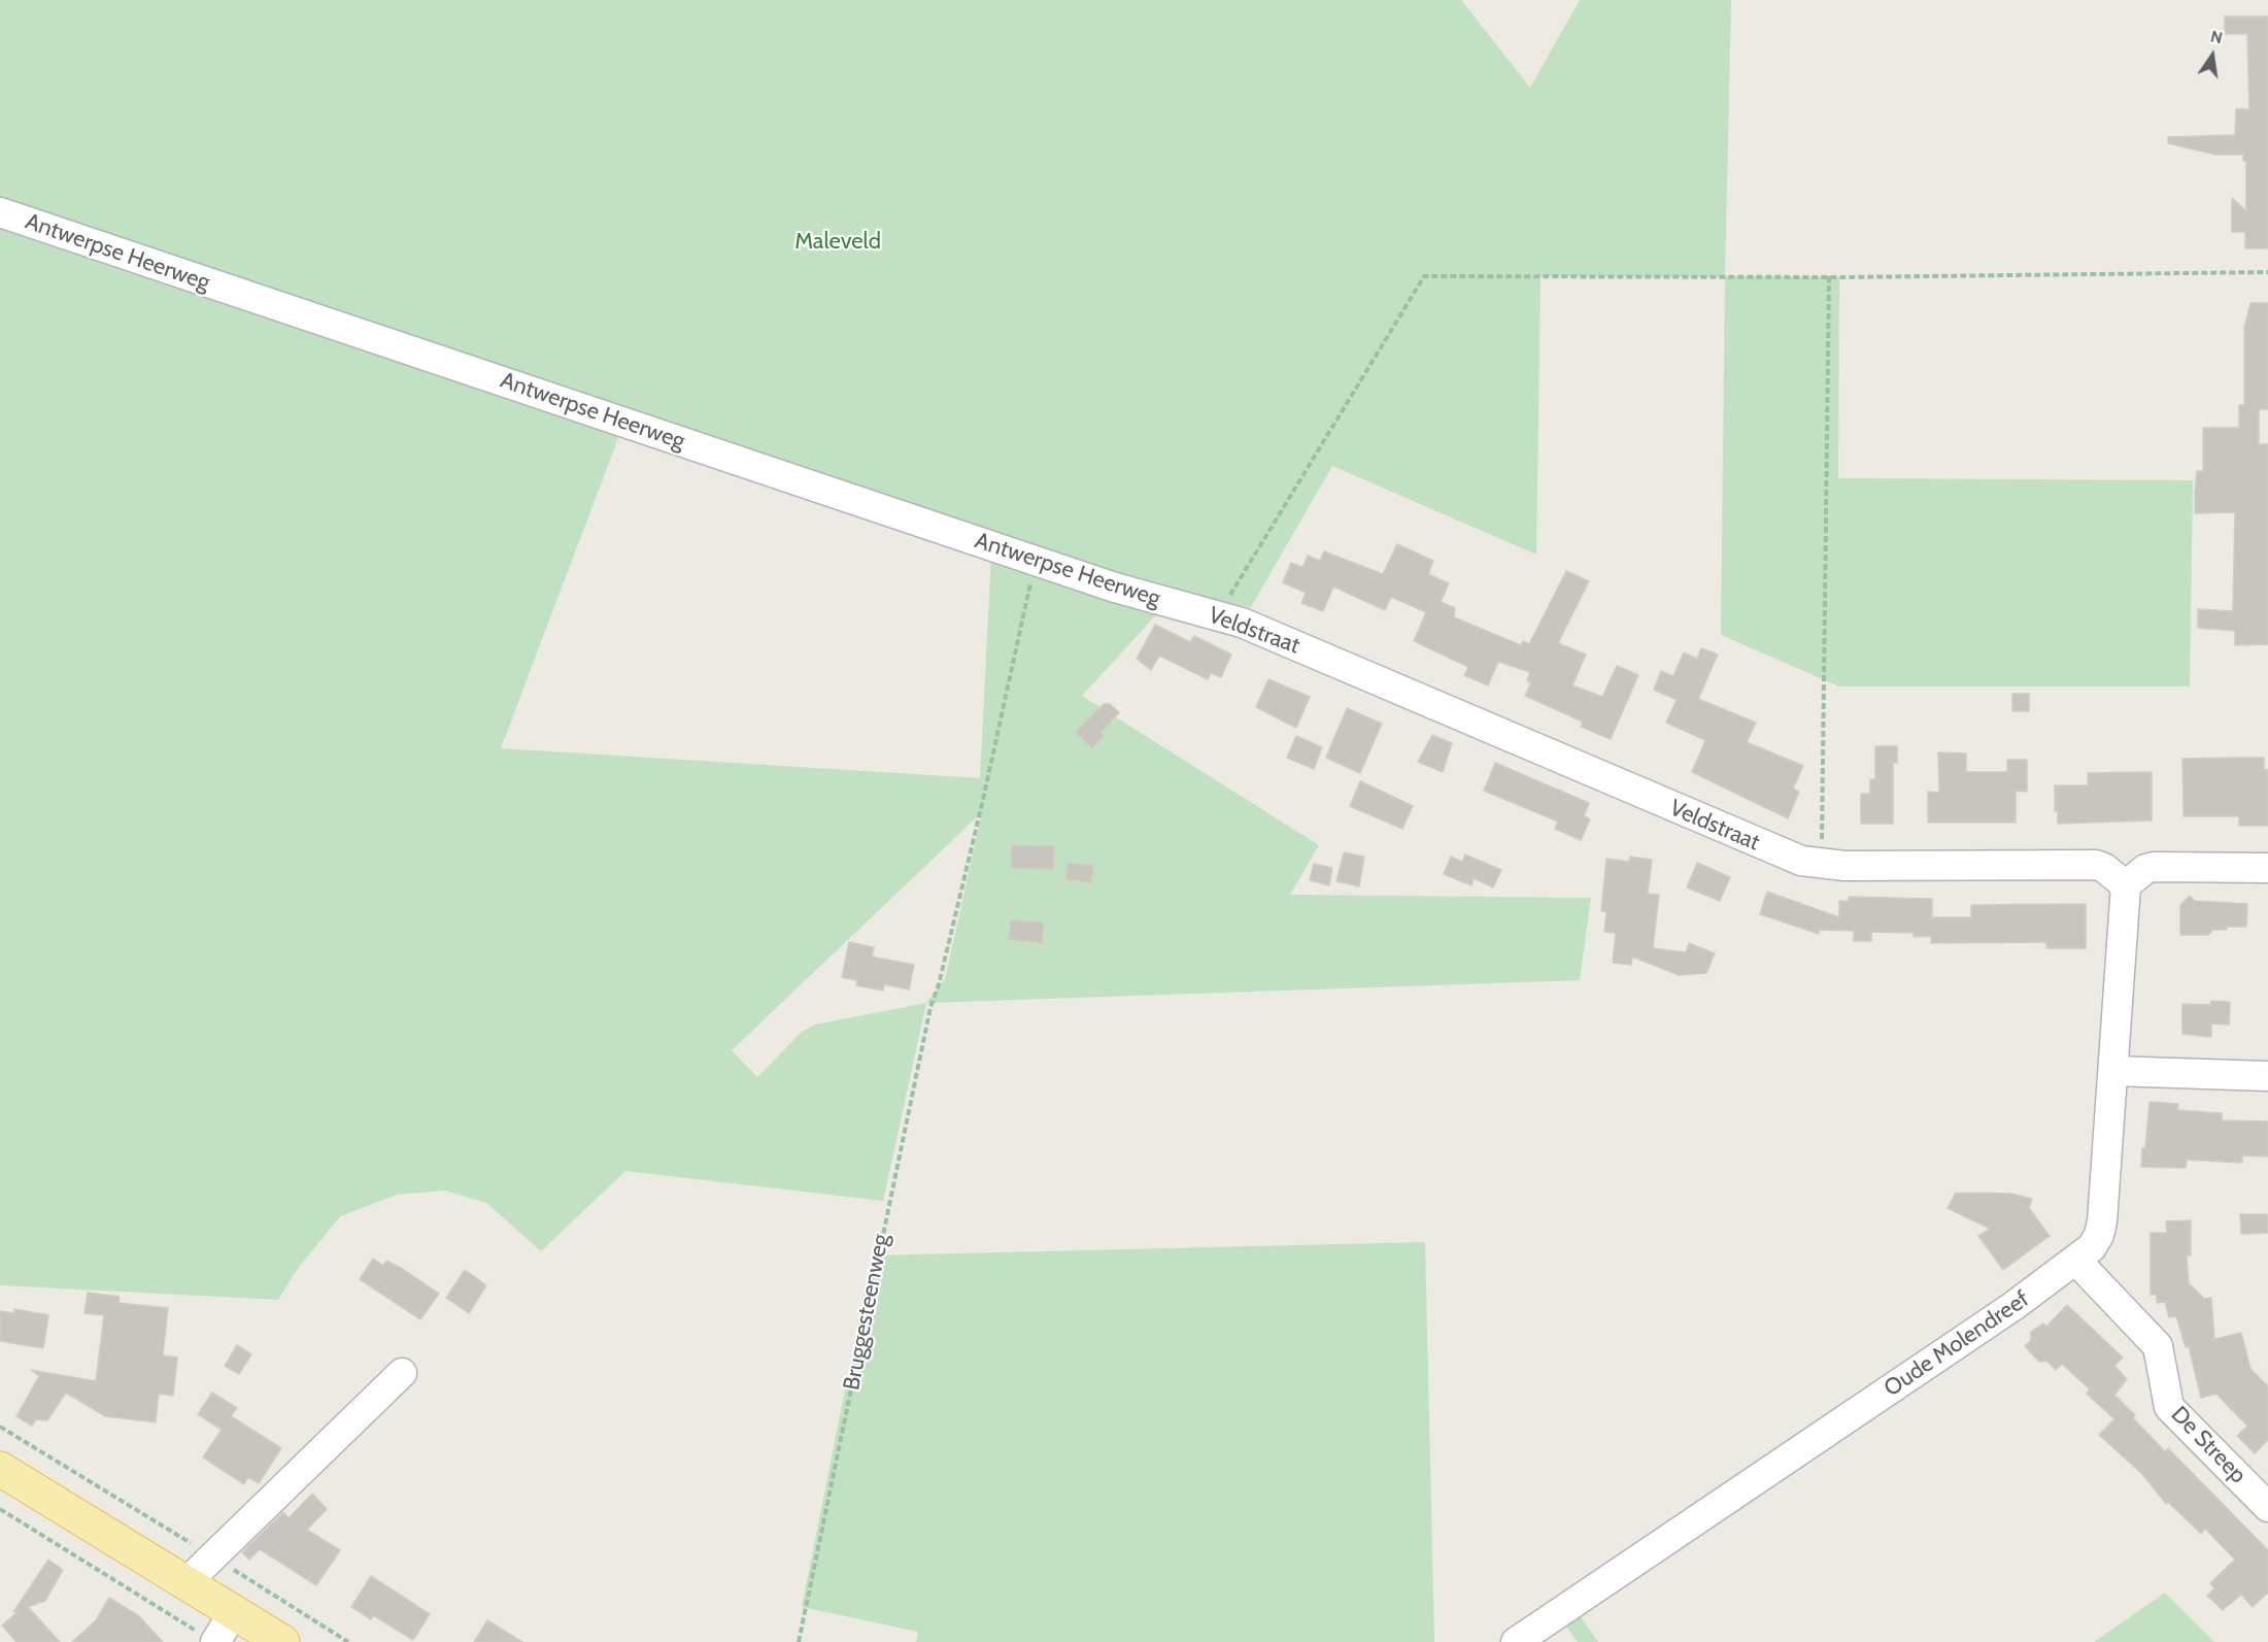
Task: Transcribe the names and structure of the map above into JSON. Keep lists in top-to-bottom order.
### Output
{
  "streets": {
    "street": [
      "Antwerpse Heerweg",
      "Veldstraat",
      "Oude Molendreef",
      "De Streep"
    ],
    "path": ["Bruggesteenweg"]
  },
  "crossings": [
    ["Antwerpse Heerweg", "Veldstraat"],
    ["Antwerpse Heerweg", "Bruggesteenweg"],
    ["Veldstraat", "Oude Molendreef"],
    ["Oude Molendreef", "De Streep"]
  ],
  "parks": ["Maleveld"],
  "north": "top"
}
